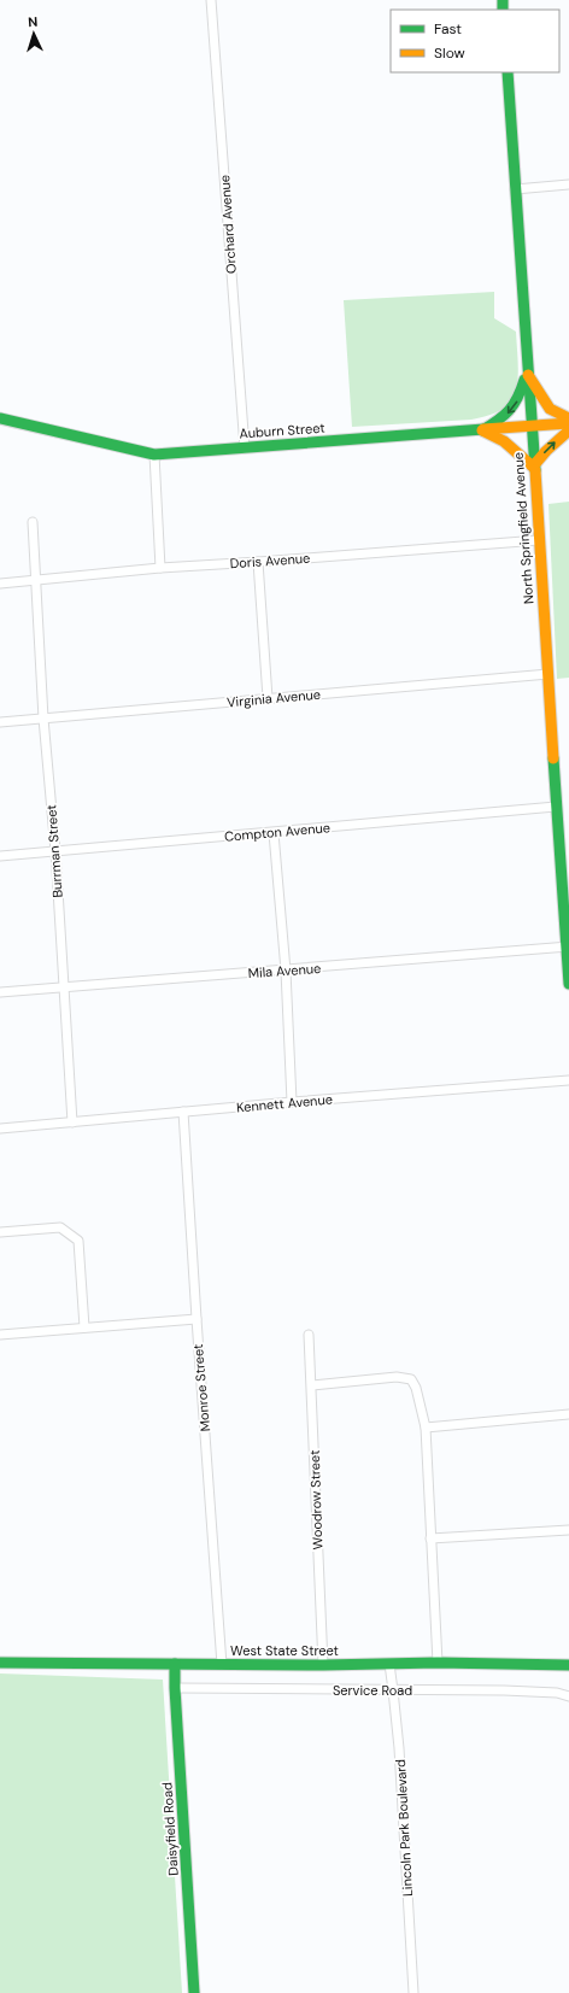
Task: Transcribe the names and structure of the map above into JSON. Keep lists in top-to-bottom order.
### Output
{
  "streets": {
    "main road": [
      "Auburn Street",
      "North Springfield Avenue",
      "West State Street",
      "Daisyfield Road"
    ],
    "street": [
      "Orchard Avenue",
      "Doris Avenue",
      "Virginia Avenue",
      "Compton Avenue",
      "Burrman Street",
      "Mila Avenue",
      "Kennett Avenue",
      "Monroe Street",
      "Woodrow Street",
      "Service Road",
      "Lincoln Park Boulevard"
    ]
  },
  "crossings": [
    ["Orchard Avenue", "Auburn Street"],
    ["Auburn Street", "North Springfield Avenue"],
    ["North Springfield Avenue", "Doris Avenue"],
    ["North Springfield Avenue", "Virginia Avenue"],
    ["North Springfield Avenue", "Compton Avenue"],
    ["North Springfield Avenue", "Mila Avenue"],
    ["Doris Avenue", "Burrman Street"],
    ["Virginia Avenue", "Burrman Street"],
    ["Compton Avenue", "Burrman Street"],
    ["Burrman Street", "Mila Avenue"],
    ["Burrman Street", "Kennett Avenue"],
    ["Kennett Avenue", "Monroe Street"],
    ["Monroe Street", "West State Street"],
    ["Woodrow Street", "West State Street"],
    ["West State Street", "Lincoln Park Boulevard"],
    ["West State Street", "Daisyfield Road"],
    ["Service Road", "Lincoln Park Boulevard"],
    ["Service Road", "Daisyfield Road"]
  ],
  "legend": ["Fast", "Slow"],
  "north": "top"
}
